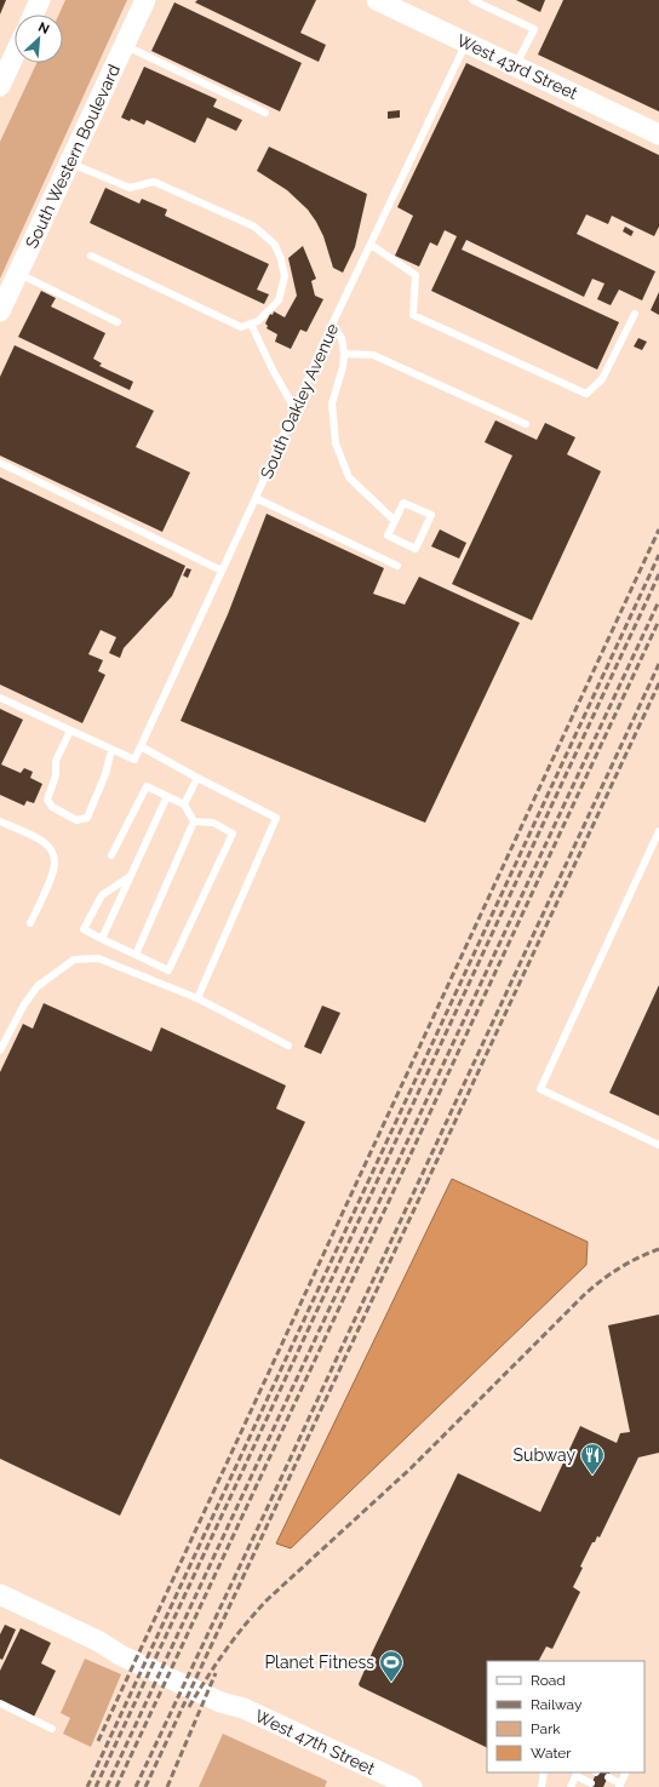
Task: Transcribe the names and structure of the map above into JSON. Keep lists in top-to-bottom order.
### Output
{
  "streets": {
    "street": ["West 43rd Street", "South Western Boulevard", "West 47th Street"],
    "lane": ["South Oakley Avenue"]
  },
  "crossings": [
    ["West 43rd Street", "South Oakley Avenue"]
  ],
  "places": {
    "restaurant": ["Subway"],
    "sports": ["Planet Fitness"]
  },
  "legend": [
    "Road",
    "Railway",
    "Park",
    "Water"
  ],
  "north": "top right"
}
